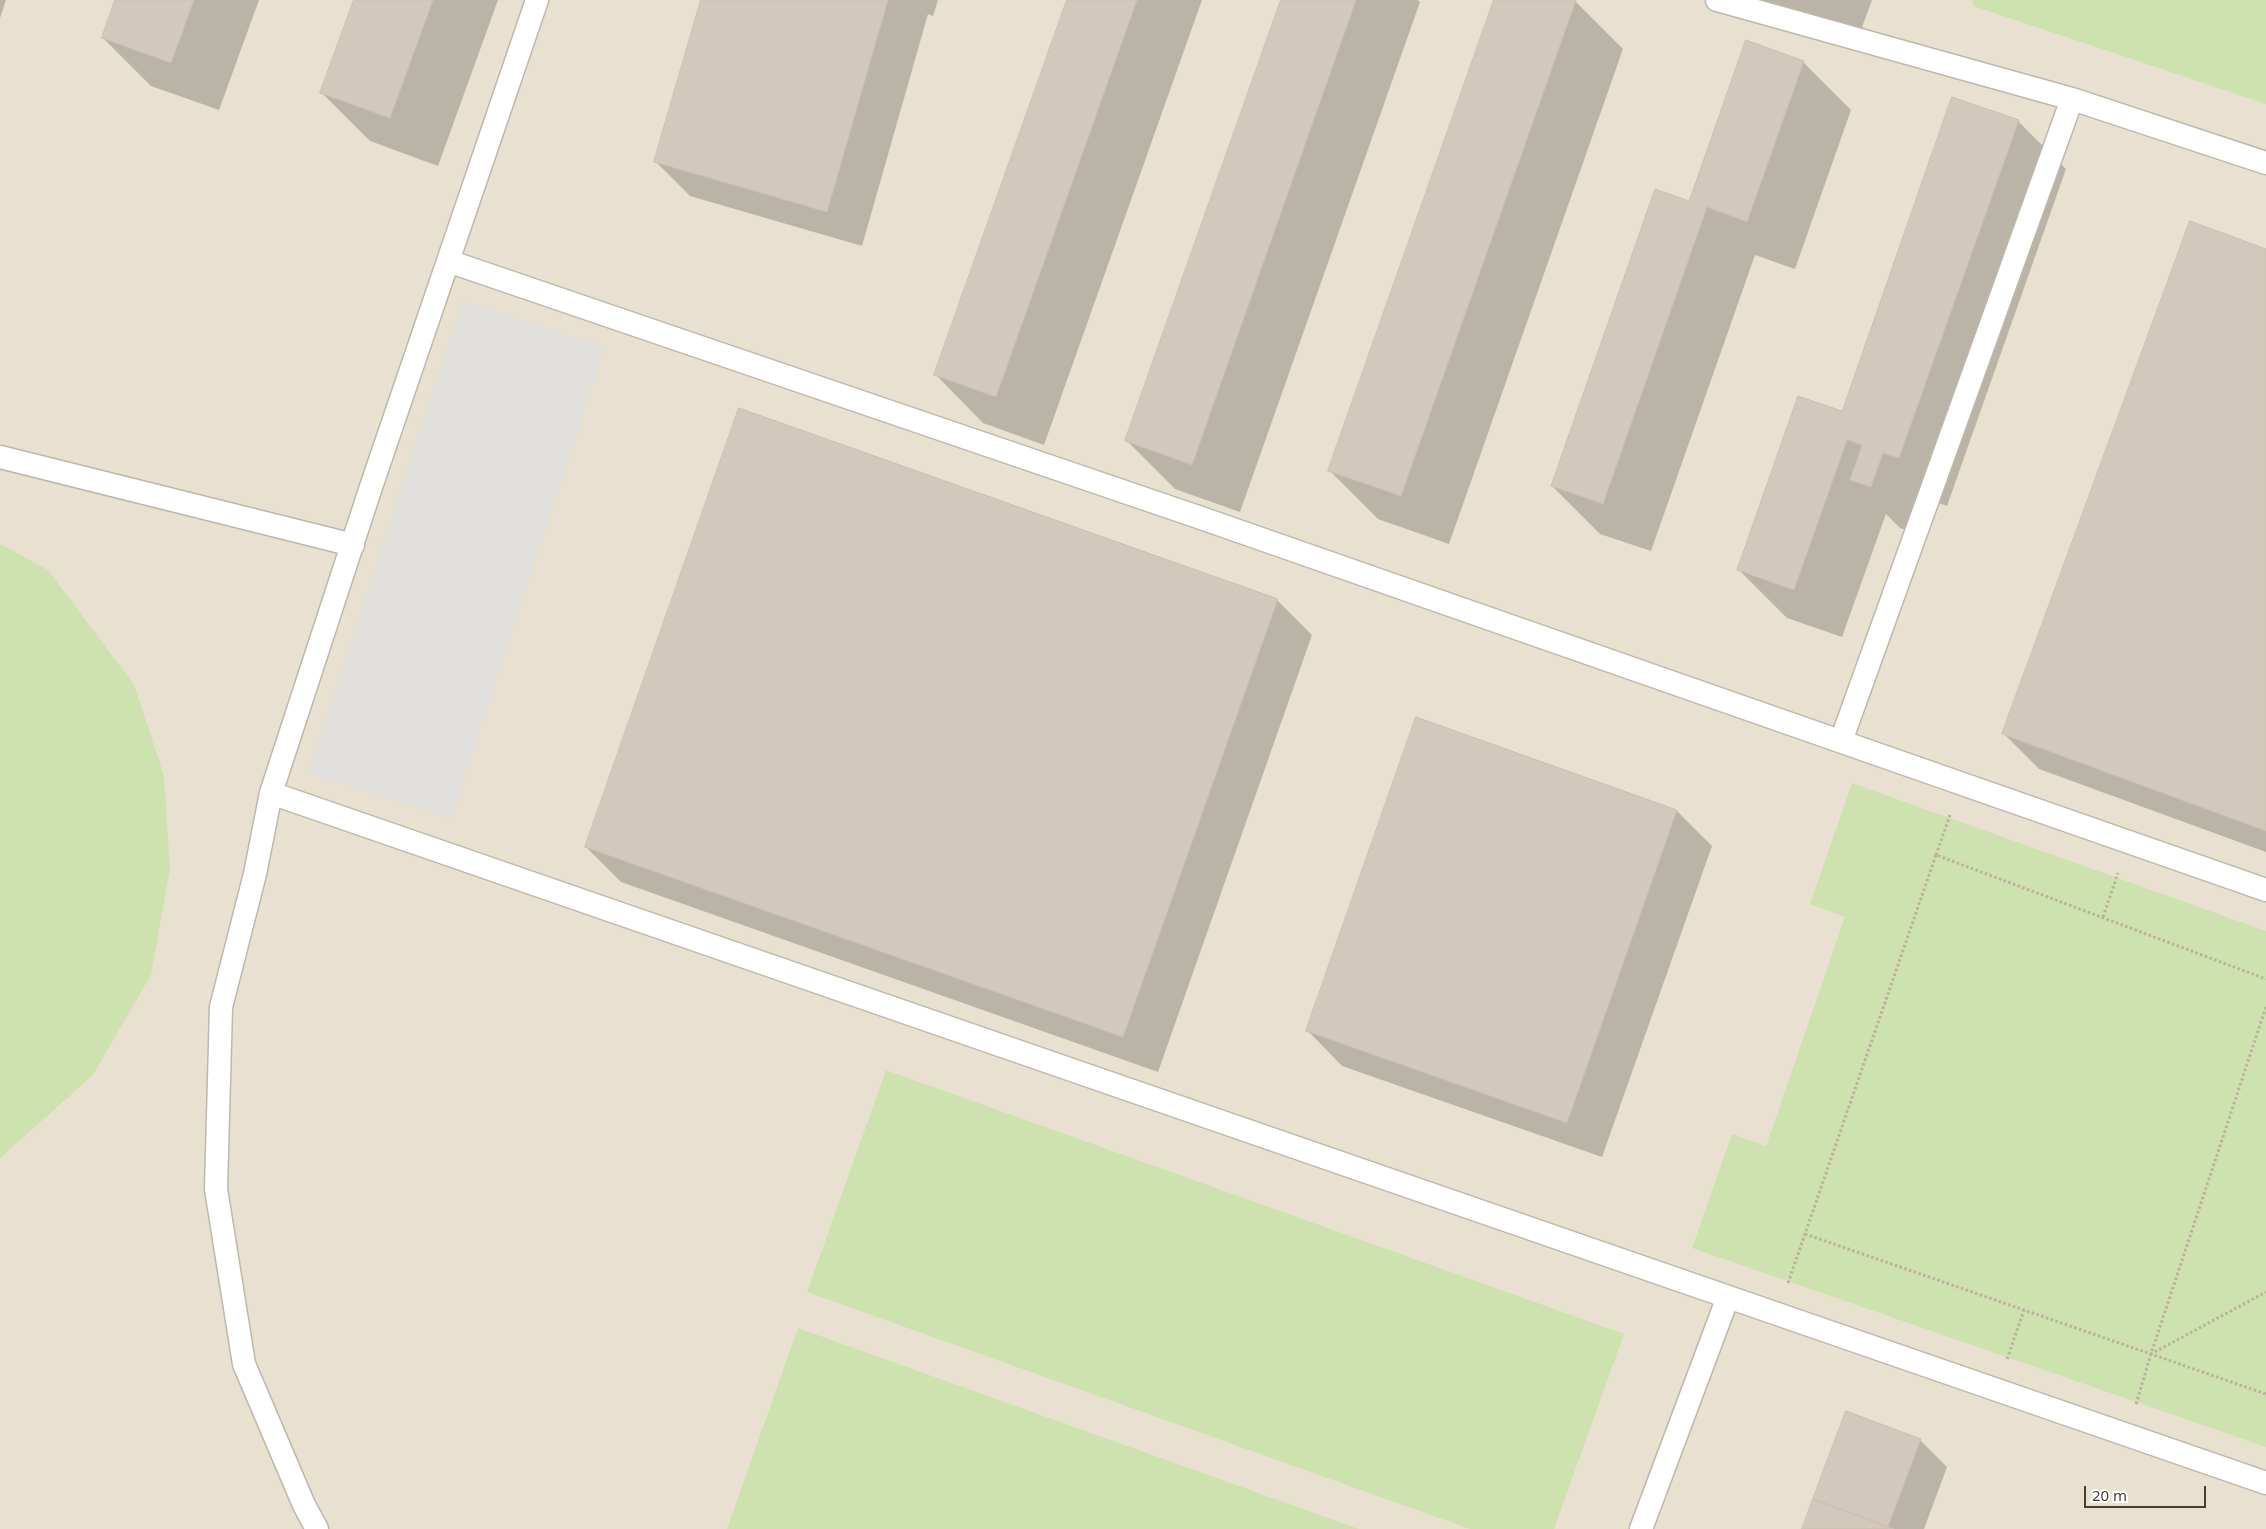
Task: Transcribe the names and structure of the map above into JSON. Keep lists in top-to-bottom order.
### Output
{
  "scale_bar": "20 m"
}
